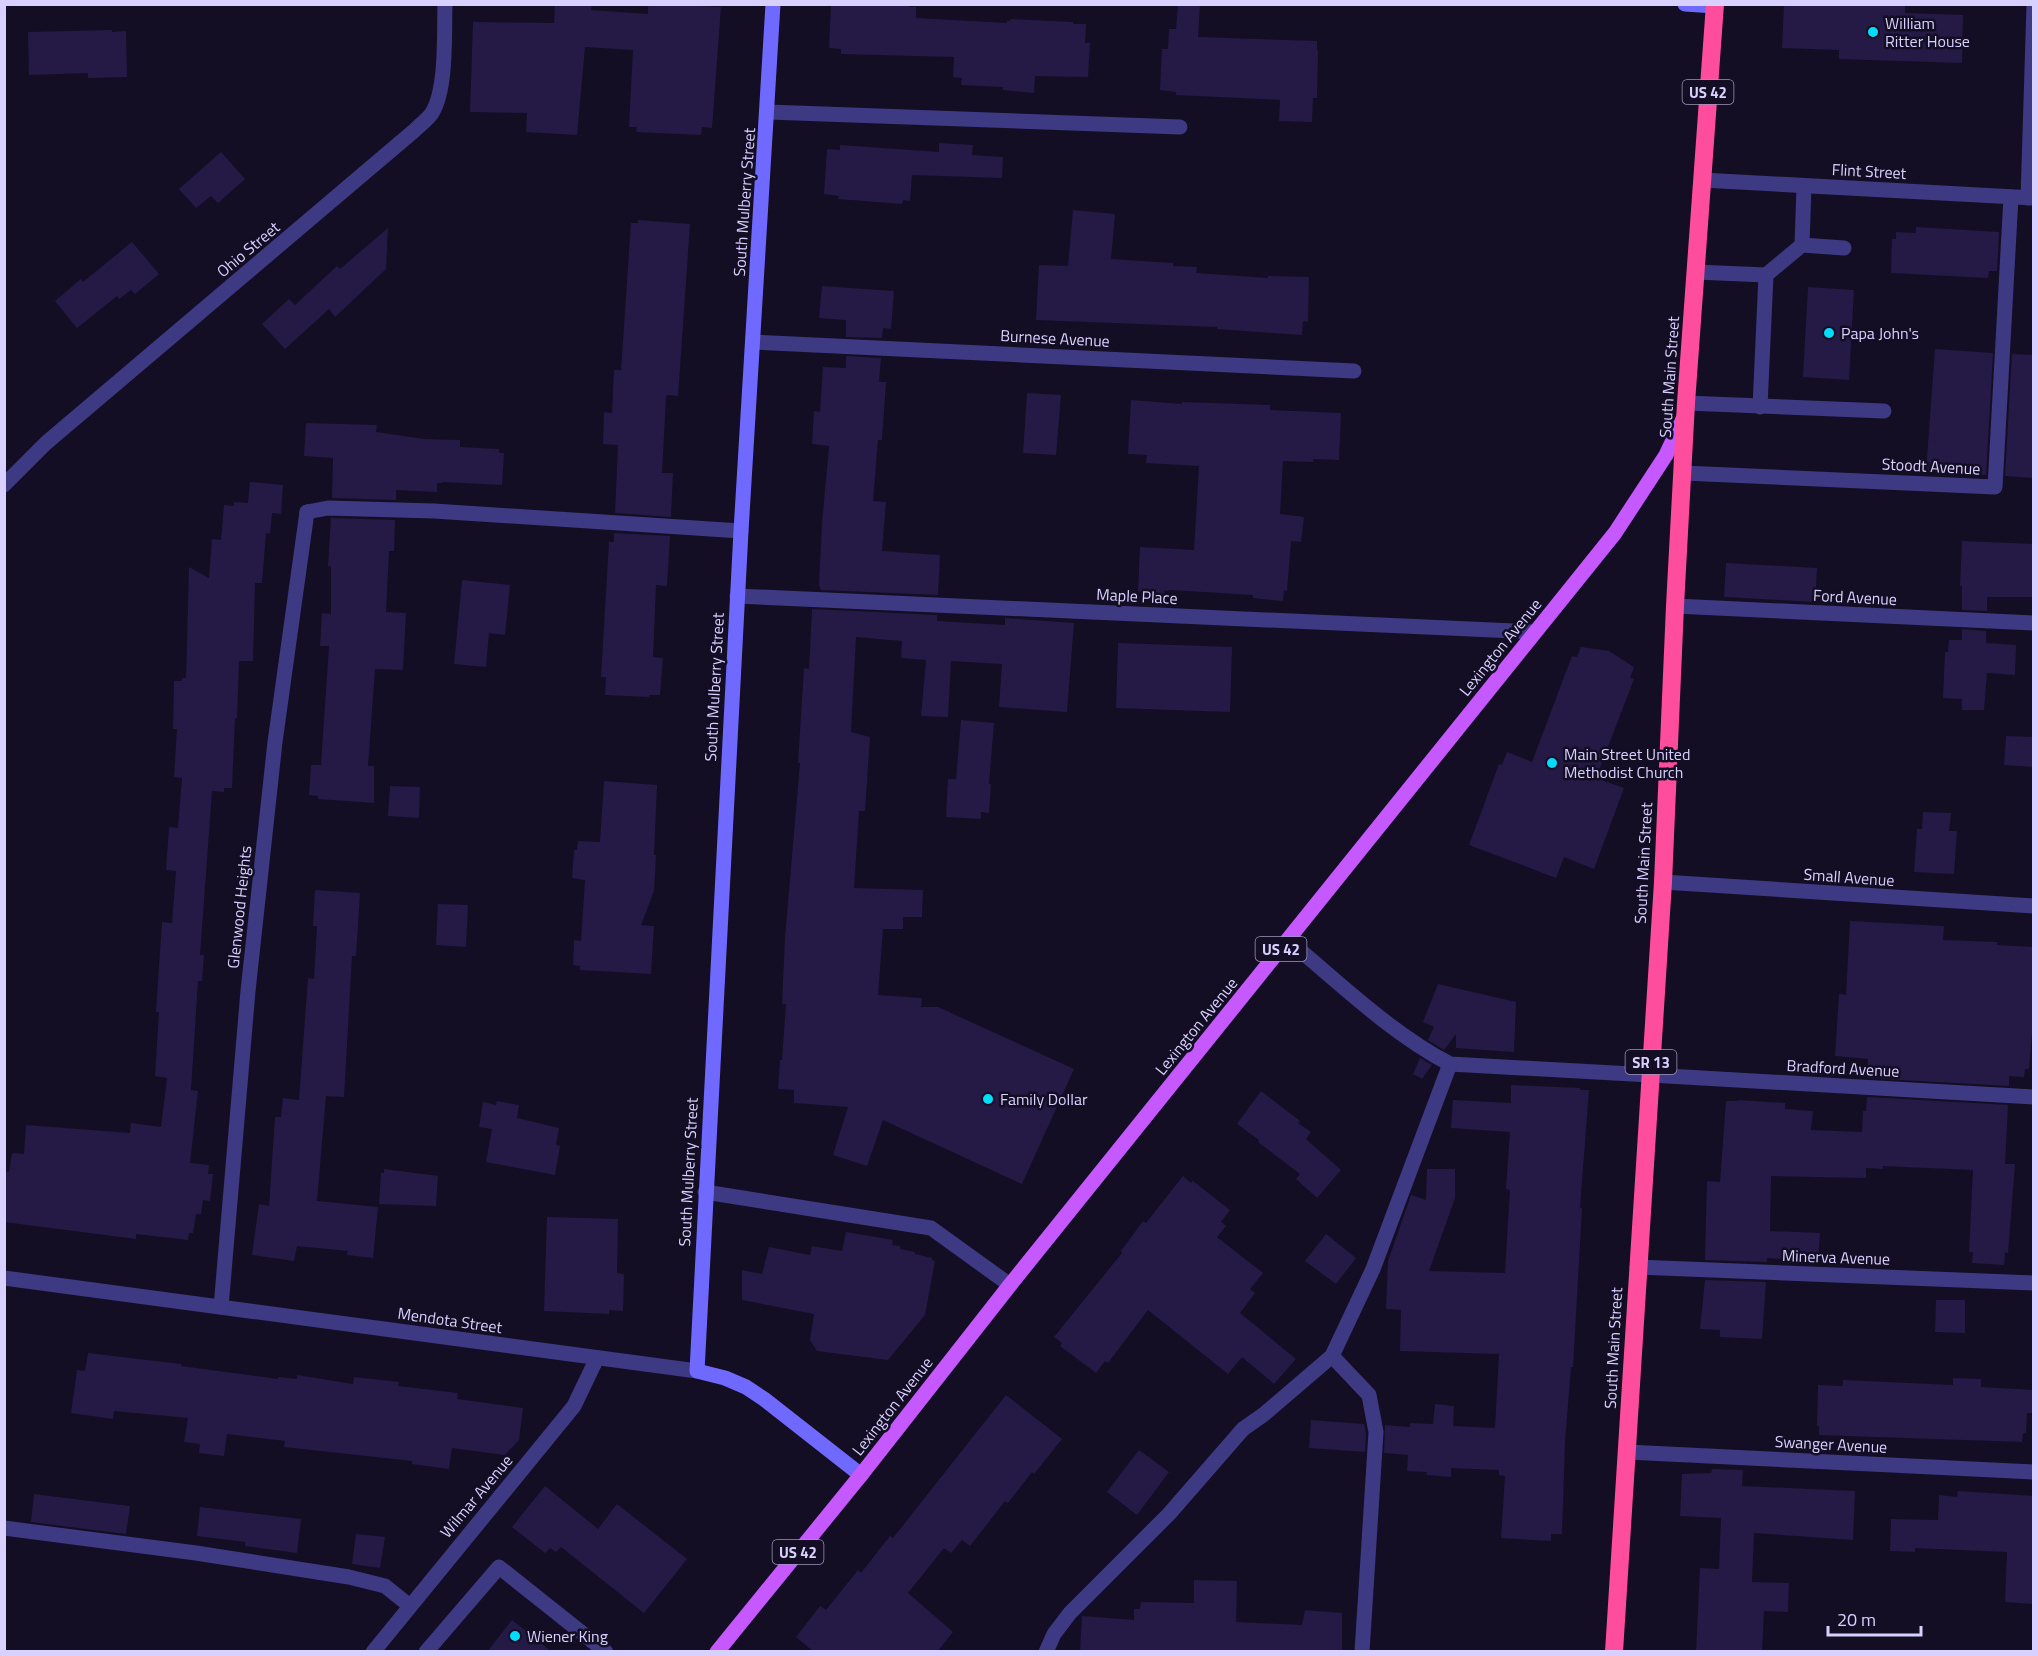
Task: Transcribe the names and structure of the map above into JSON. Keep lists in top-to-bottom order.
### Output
{
  "streets": {
    "highway": ["US 42", "South Main Street", "SR 13"],
    "main road": ["Lexington Avenue"],
    "street": [
      "Flint Street",
      "South Mulberry Street",
      "Ohio Street",
      "Burnese Avenue",
      "Stoodt Avenue",
      "Maple Place",
      "Ford Avenue",
      "Small Avenue",
      "Glenwood Heights",
      "Bradford Avenue",
      "Minerva Avenue",
      "Mendota Street",
      "Swanger Avenue",
      "Wilmar Avenue"
    ]
  },
  "crossings": [
    ["Flint Street", "South Main Street"],
    ["Flint Street", "Stoodt Avenue"],
    ["South Mulberry Street", "Burnese Avenue"],
    ["South Mulberry Street", "Maple Place"],
    ["South Mulberry Street", "Glenwood Heights"],
    ["South Mulberry Street", "Mendota Street"],
    ["South Main Street", "Stoodt Avenue"],
    ["South Main Street", "Ford Avenue"],
    ["South Main Street", "Lexington Avenue"],
    ["South Main Street", "Small Avenue"],
    ["South Main Street", "Bradford Avenue"],
    ["South Main Street", "Minerva Avenue"],
    ["South Main Street", "Swanger Avenue"],
    ["Maple Place", "Lexington Avenue"],
    ["Lexington Avenue", "Mendota Street"],
    ["Glenwood Heights", "Mendota Street"],
    ["Mendota Street", "Wilmar Avenue"]
  ],
  "places": [
    "William Ritter House",
    "Papa John's",
    "Main Street United Methodist Church",
    "Family Dollar",
    "Wiener King"
  ],
  "scale_bar": "20 m"
}
